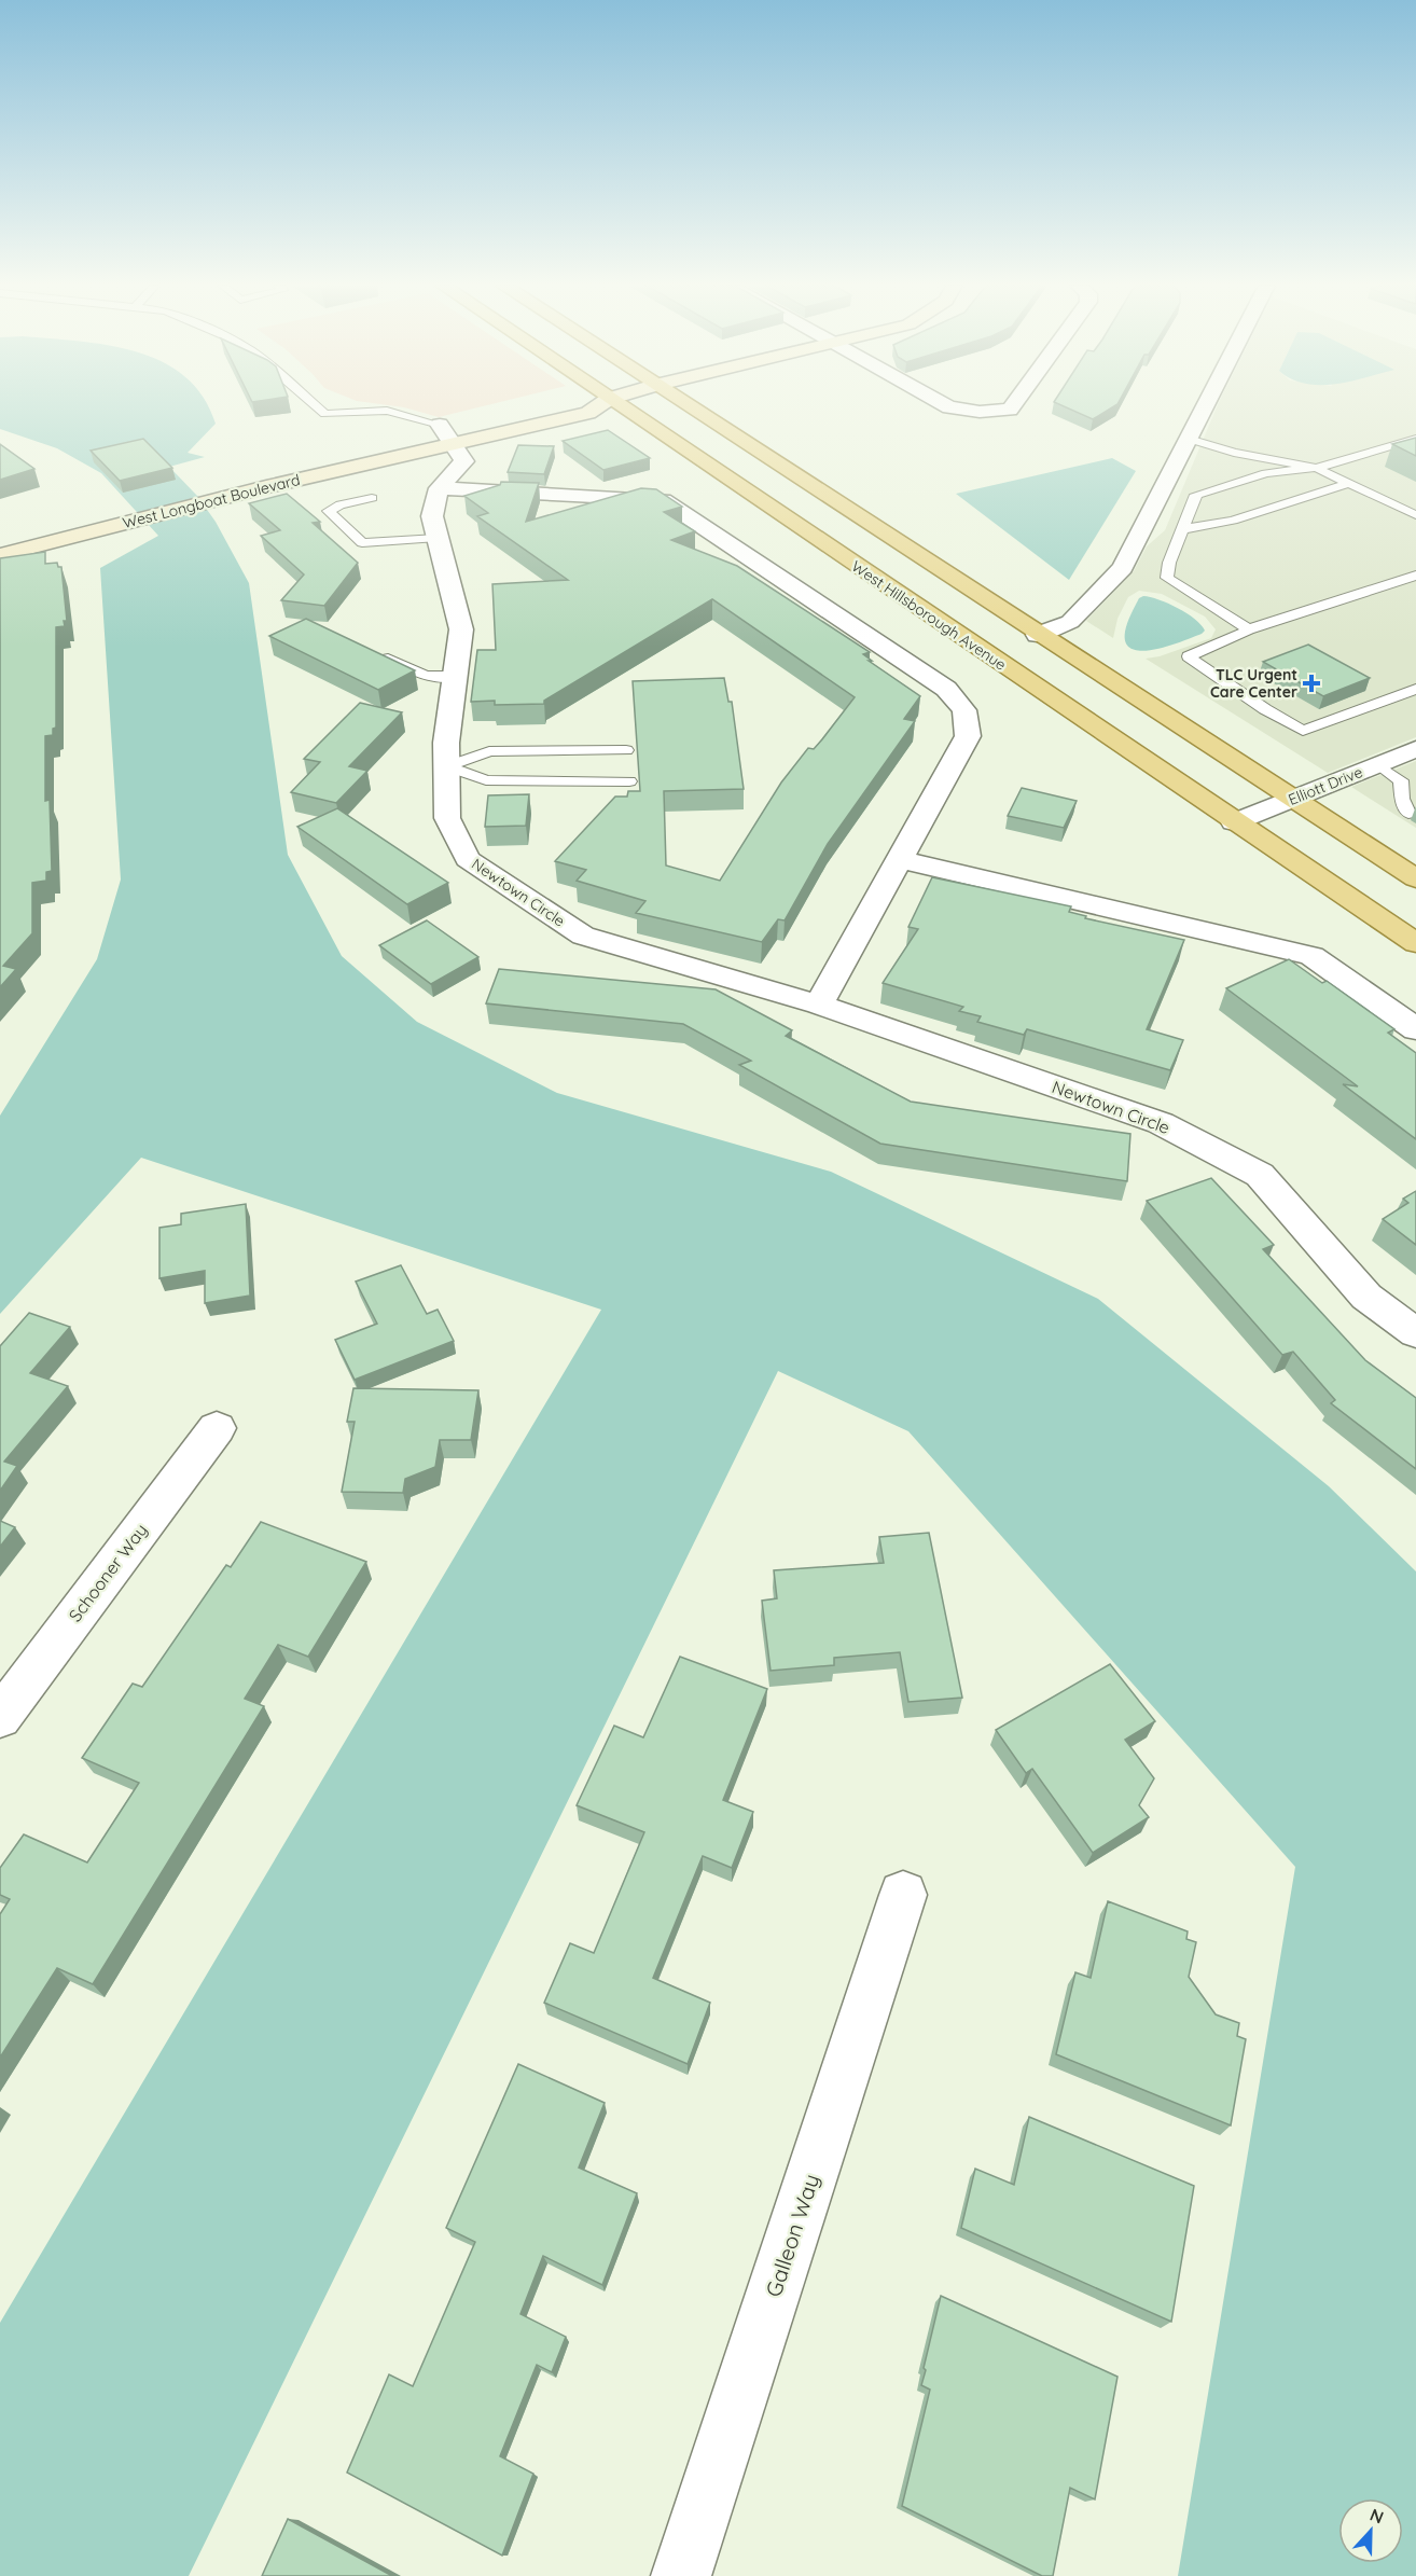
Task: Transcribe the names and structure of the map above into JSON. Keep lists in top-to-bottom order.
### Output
{
  "streets": {
    "main road": ["West Hillsborough Avenue"],
    "street": [
      "West Longboat Boulevard",
      "Elliott Drive",
      "Newtown Circle",
      "Schooner Way",
      "Galleon Way"
    ]
  },
  "crossings": [
    ["West Hillsborough Avenue", "Elliott Drive"]
  ],
  "places": {
    "health": ["TLC Urgent Care Center"]
  },
  "north": "top"
}
